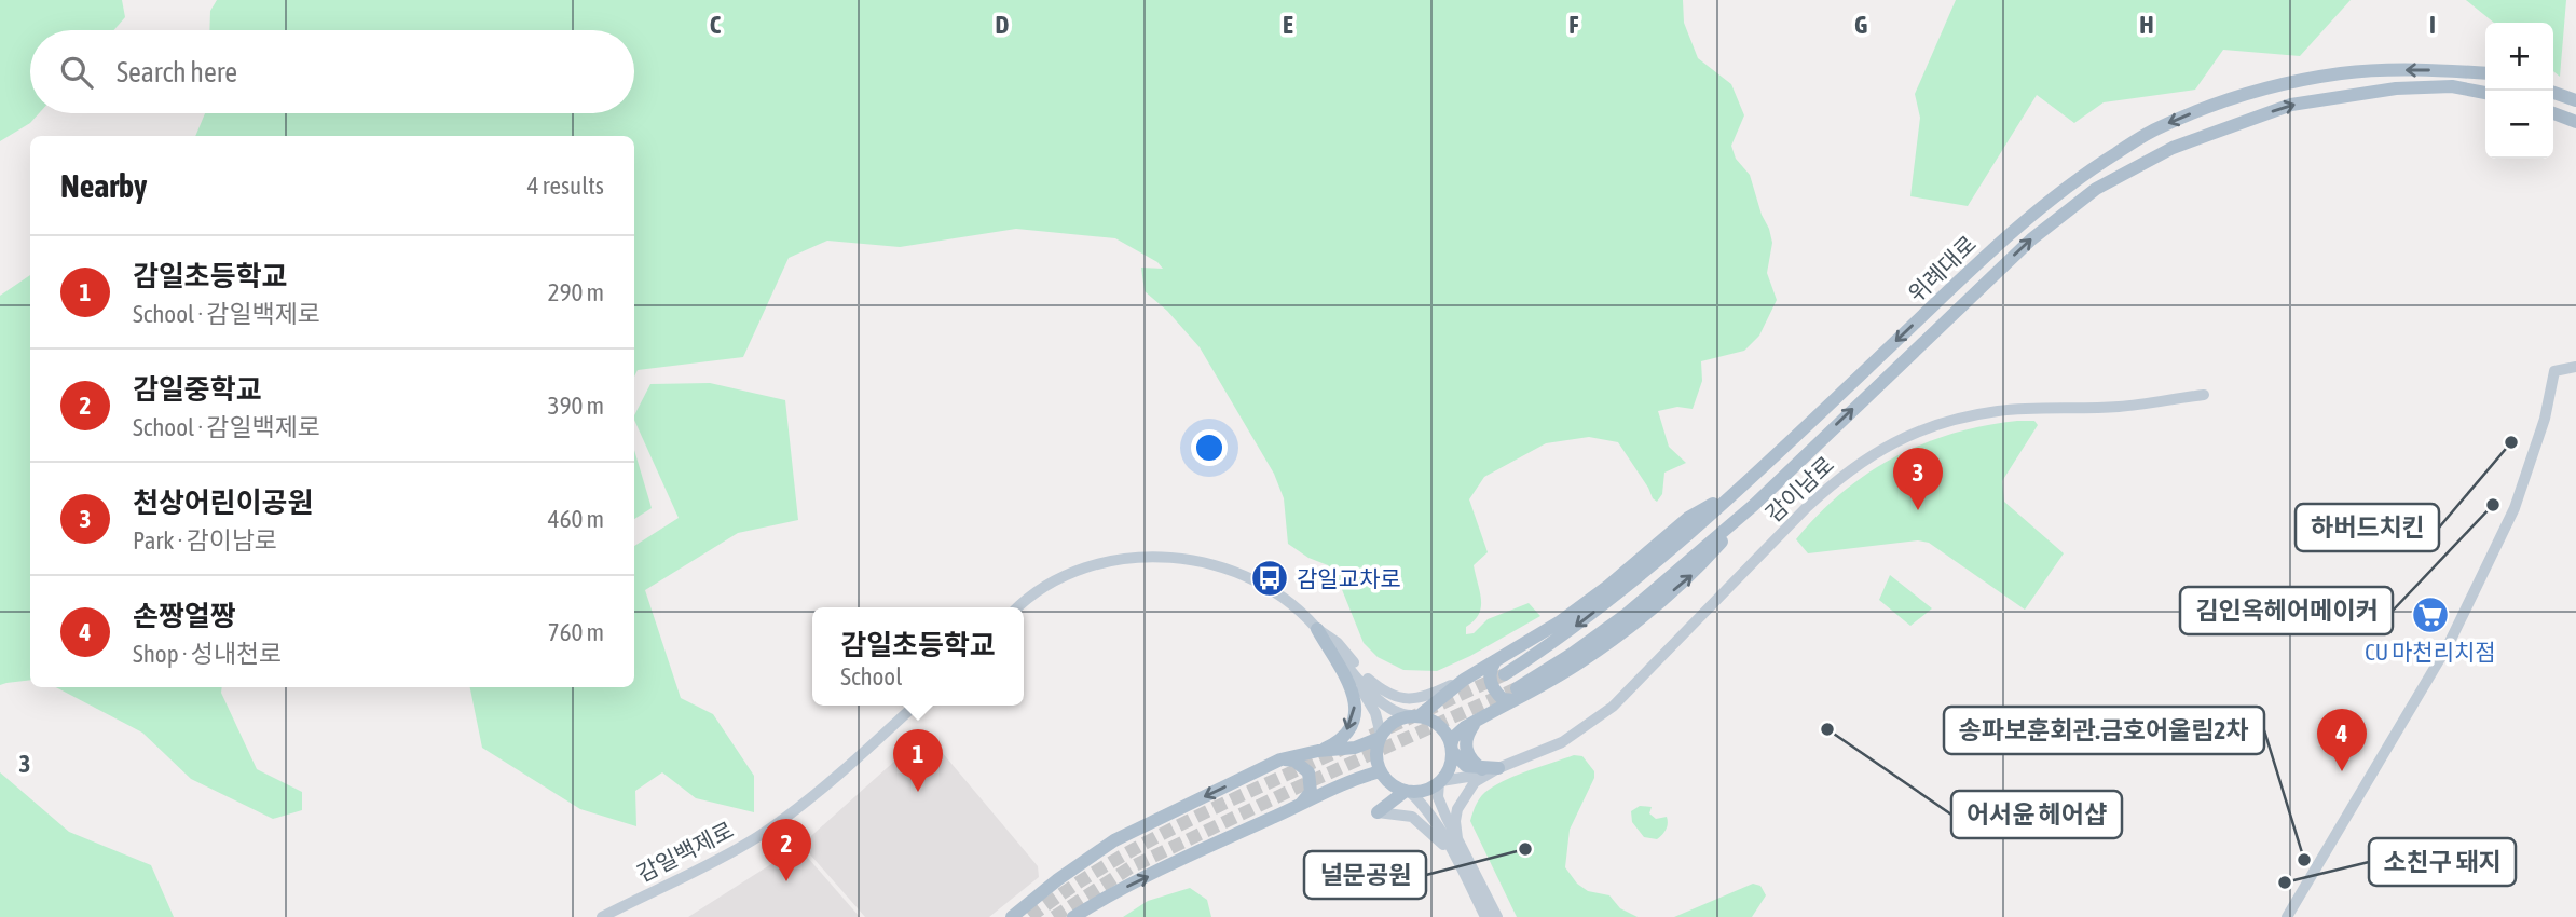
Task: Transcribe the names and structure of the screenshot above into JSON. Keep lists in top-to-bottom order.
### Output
{
  "streets": {
    "main road": ["위례대로", "감이남로", "감일백제로"]
  },
  "places": {
    "other": [
      "하버드치킨",
      "김인옥헤어메이커",
      "어서윤 헤어샵",
      "널문공원",
      "송파보훈회관.금호어울림2차",
      "소친구 돼지"
    ],
    "bus stop": ["감일교차로"],
    "supermarket": ["CU 마천리치점"]
  },
  "page": {
    "map_buttons": ["+", "−"],
    "search": "Search here",
    "heading": ["Nearby", "4 results"],
    "list": [
      {
        "mark": "1",
        "name": "감일초등학교",
        "note": "School · 감일백제로",
        "value": "290 m"
      },
      {
        "mark": "2",
        "name": "감일중학교",
        "note": "School · 감일백제로",
        "value": "390 m"
      },
      {
        "mark": "3",
        "name": "천상어린이공원",
        "note": "Park · 감이남로",
        "value": "460 m"
      },
      {
        "mark": "4",
        "name": "손짱얼짱",
        "note": "Shop · 성내천로",
        "value": "760 m"
      }
    ],
    "pins": [
      "3",
      "4",
      "1",
      "2"
    ],
    "popup": ["감일초등학교", "School"]
  },
  "grid": {
    "columns": [
      "C",
      "D",
      "E",
      "F",
      "G",
      "H",
      "I"
    ],
    "rows": ["3"]
  }
}
